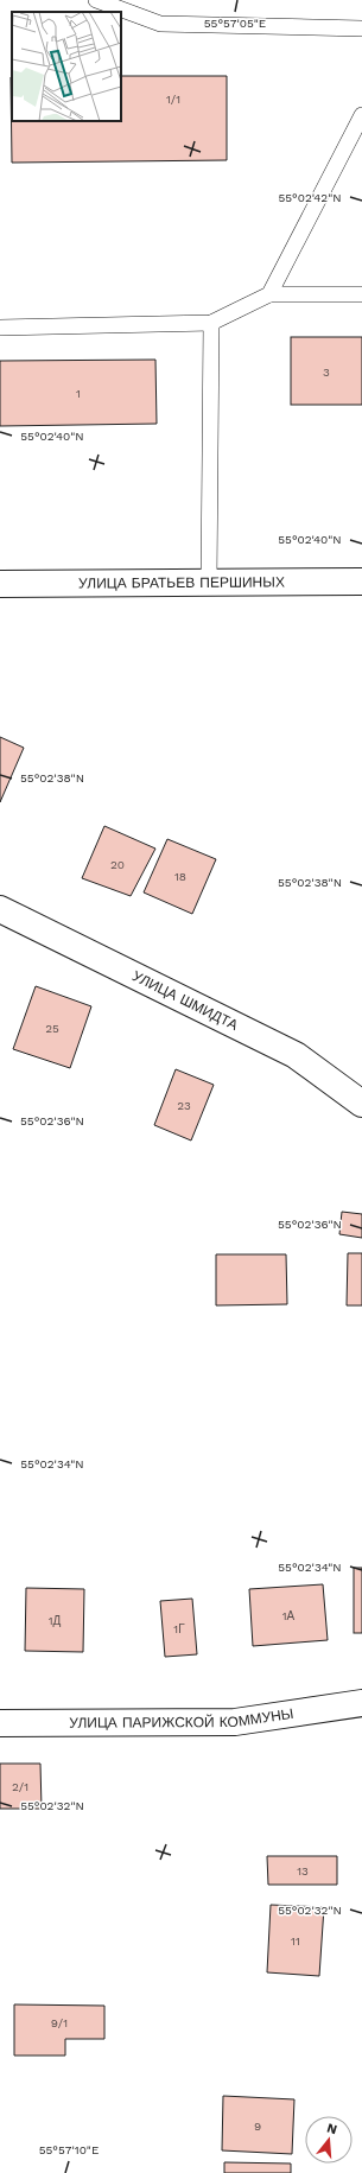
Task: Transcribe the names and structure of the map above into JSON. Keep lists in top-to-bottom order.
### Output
{
  "streets": {
    "street": ["УЛИЦА БРАТЬЕВ ПЕРШИНЫХ", "УЛИЦА ШМИДТА", "УЛИЦА ПАРИЖСКОЙ КОММУНЫ"]
  },
  "house_numbers": [
    "1/1",
    "3",
    "1",
    "20",
    "18",
    "25",
    "23",
    "1А",
    "1Д",
    "1Г",
    "2/1",
    "13",
    "11",
    "9/1",
    "9"
  ],
  "north": "top",
  "coordinates": [
    "55°57'05\"E",
    "55°02'42\"N",
    "55°02'40\"N",
    "55°02'38\"N",
    "55°02'36\"N",
    "55°02'34\"N",
    "55°02'32\"N",
    "55°57'10\"E"
  ]
}
